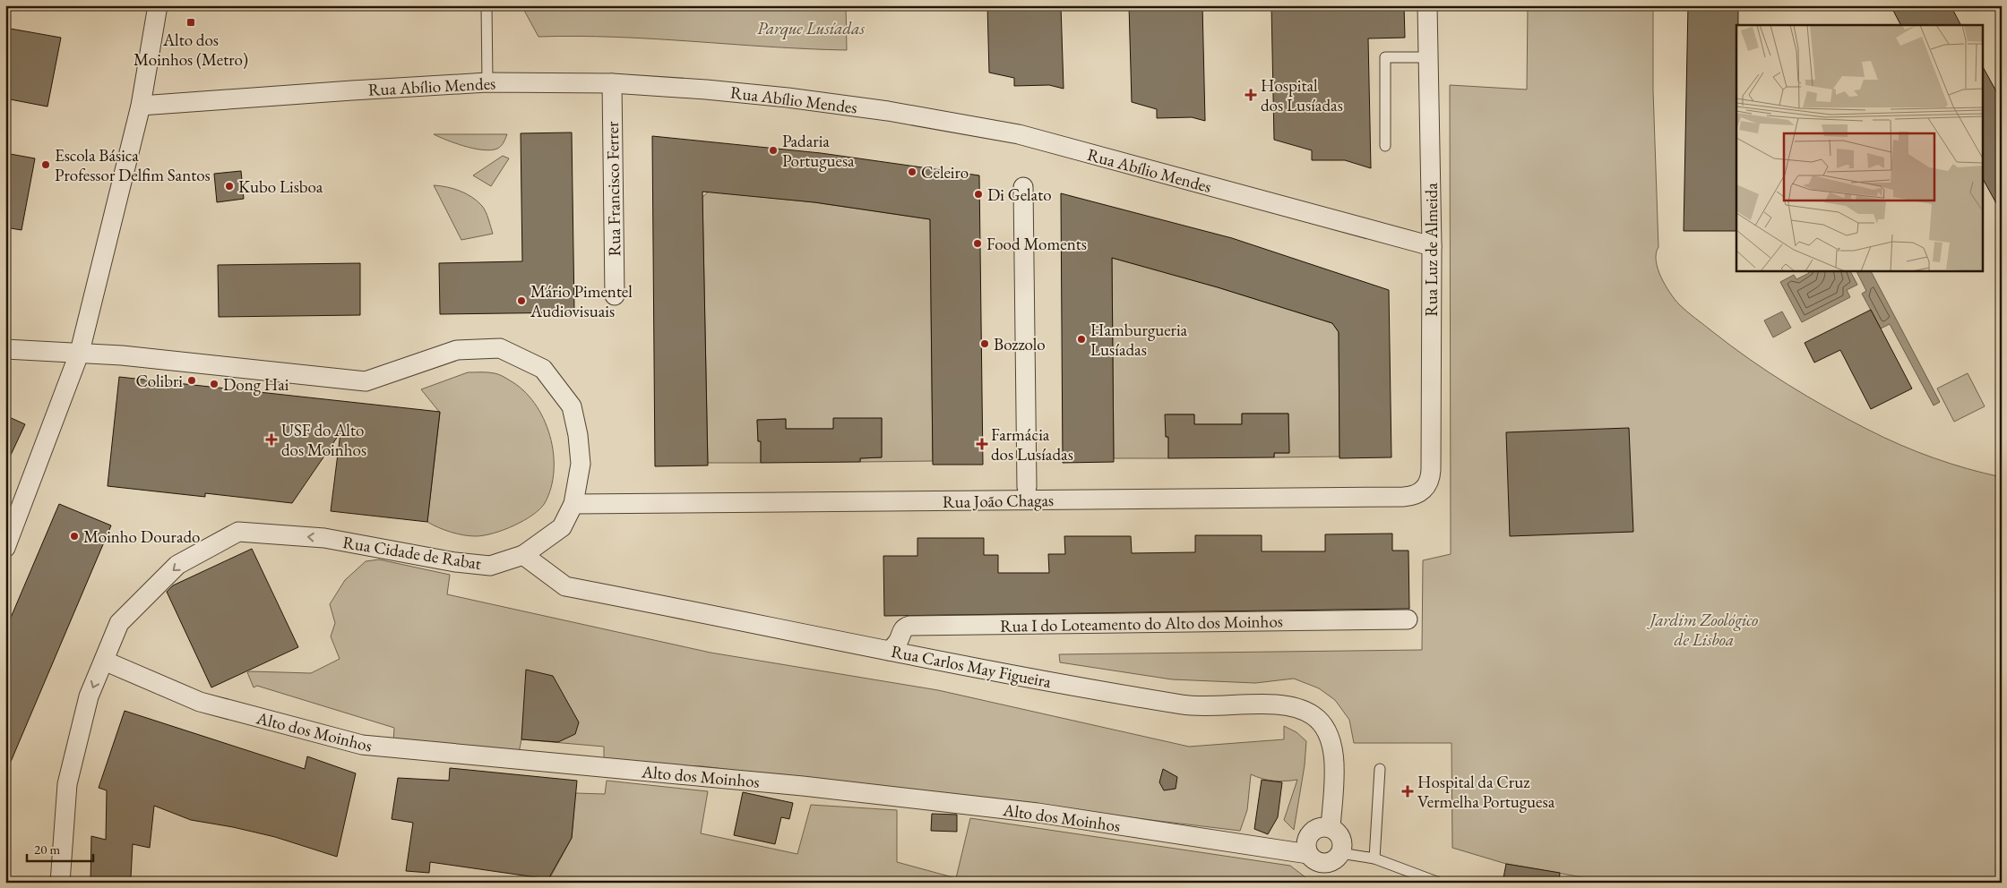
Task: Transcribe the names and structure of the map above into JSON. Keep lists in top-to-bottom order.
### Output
{
  "streets": {
    "street": [
      "Rua Abílio Mendes",
      "Rua Francisco Ferrer",
      "Rua Luz de Almeida",
      "Rua João Chagas",
      "Rua Cidade de Rabat",
      "Rua I do Loteamento do Alto dos Moinhos",
      "Rua Carlos May Figueira",
      "Alto dos Moinhos"
    ]
  },
  "crossings": [
    ["Rua Abílio Mendes", "Rua Francisco Ferrer"],
    ["Rua Abílio Mendes", "Rua Luz de Almeida"],
    ["Rua Luz de Almeida", "Rua João Chagas"],
    ["Rua João Chagas", "Rua Cidade de Rabat"],
    ["Rua Cidade de Rabat", "Rua Carlos May Figueira"],
    ["Rua Cidade de Rabat", "Alto dos Moinhos"],
    ["Rua I do Loteamento do Alto dos Moinhos", "Rua Carlos May Figueira"],
    ["Rua Carlos May Figueira", "Alto dos Moinhos"]
  ],
  "parks": ["Parque Lusíadas", "Jardim Zoológico de Lisboa"],
  "places": {
    "transit": ["Alto dos Moinhos (Metro)"],
    "health": [
      "Hospital dos Lusíadas",
      "USF do Alto dos Moinhos",
      "Farmácia dos Lusíadas",
      "Hospital da Cruz Vermelha Portuguesa"
    ],
    "other": [
      "Padaria Portuguesa",
      "Escola Básica Professor Delfim Santos",
      "Celeiro",
      "Kubo Lisboa",
      "Di Gelato",
      "Food Moments",
      "Mário Pimentel Audiovisuais",
      "Hamburgueria Lusíadas",
      "Bozzolo",
      "Colibri",
      "Dong Hai",
      "Moinho Dourado"
    ]
  },
  "scale_bar": "20 m"
}
